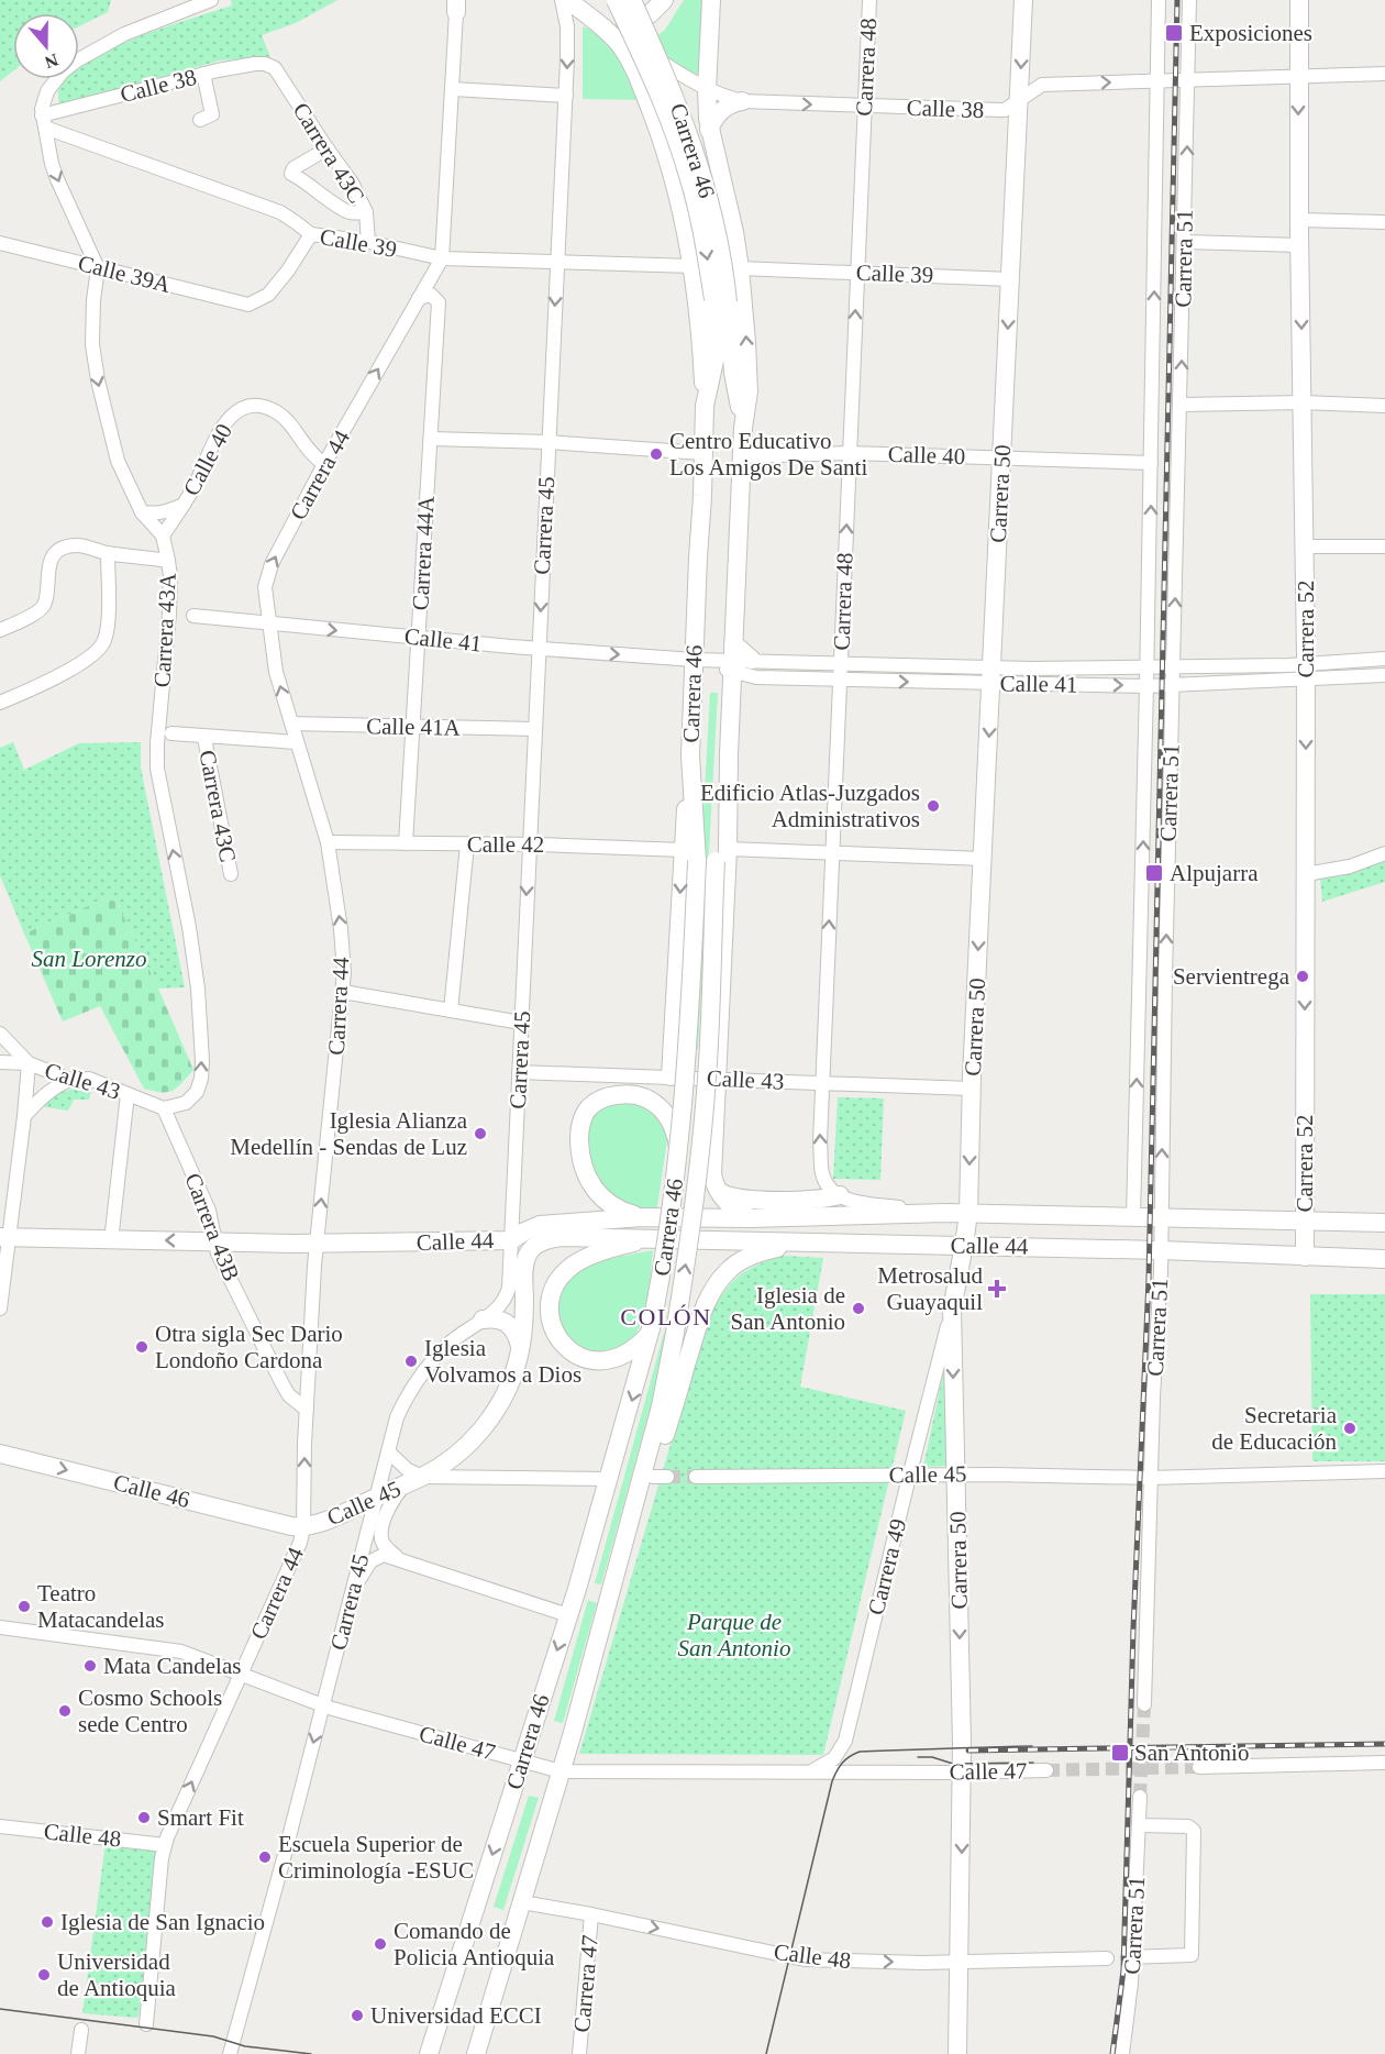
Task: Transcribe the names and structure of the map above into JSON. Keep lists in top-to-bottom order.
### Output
{
  "streets": {
    "main road": [
      "Carrera 46",
      "Carrera 50",
      "Carrera 52",
      "Calle 44",
      "Calle 45",
      "Calle 46"
    ],
    "street": [
      "Carrera 48",
      "Calle 38",
      "Carrera 43C",
      "Calle 39",
      "Carrera 51",
      "Calle 39A",
      "Calle 40",
      "Carrera 44",
      "Carrera 45",
      "Carrera 44A",
      "Carrera 43A",
      "Calle 41",
      "Calle 41A",
      "Calle 42",
      "Calle 43",
      "Carrera 43B",
      "Carrera 49",
      "Calle 47",
      "Calle 48",
      "Carrera 47"
    ]
  },
  "crossings": [
    ["Carrera 48", "Calle 38"],
    ["Carrera 48", "Calle 39"],
    ["Carrera 48", "Calle 40"],
    ["Carrera 48", "Calle 41"],
    ["Carrera 48", "Calle 42"],
    ["Carrera 48", "Calle 43"],
    ["Carrera 48", "Calle 44"],
    ["Calle 38", "Carrera 46"],
    ["Calle 38", "Carrera 43C"],
    ["Calle 38", "Calle 39"],
    ["Calle 38", "Carrera 51"],
    ["Calle 38", "Carrera 50"],
    ["Calle 38", "Carrera 52"],
    ["Calle 38", "Carrera 43A"],
    ["Carrera 46", "Calle 39"],
    ["Carrera 46", "Calle 40"],
    ["Carrera 46", "Calle 41"],
    ["Carrera 46", "Calle 42"],
    ["Carrera 46", "Calle 43"],
    ["Carrera 46", "Calle 44"],
    ["Carrera 46", "Calle 45"],
    ["Carrera 46", "Calle 47"],
    ["Carrera 46", "Calle 48"],
    ["Carrera 43C", "Calle 39"],
    ["Calle 39", "Calle 39A"],
    ["Calle 39", "Carrera 44"],
    ["Calle 39", "Carrera 50"],
    ["Calle 39", "Carrera 45"],
    ["Calle 39", "Carrera 43A"],
    ["Carrera 51", "Calle 40"],
    ["Carrera 51", "Calle 41"],
    ["Carrera 51", "Calle 44"],
    ["Carrera 51", "Calle 45"],
    ["Calle 39A", "Carrera 43A"],
    ["Calle 40", "Carrera 44"],
    ["Calle 40", "Carrera 50"],
    ["Calle 40", "Carrera 43A"],
    ["Carrera 44", "Carrera 44A"],
    ["Carrera 44", "Calle 41"],
    ["Carrera 44", "Calle 41A"],
    ["Carrera 44", "Calle 42"],
    ["Carrera 44", "Carrera 43B"],
    ["Carrera 44", "Calle 44"],
    ["Carrera 44", "Calle 45"],
    ["Carrera 44", "Calle 46"],
    ["Carrera 44", "Calle 47"],
    ["Carrera 44", "Calle 48"],
    ["Carrera 50", "Calle 41"],
    ["Carrera 50", "Calle 42"],
    ["Carrera 50", "Calle 43"],
    ["Carrera 50", "Calle 44"],
    ["Carrera 50", "Calle 45"],
    ["Carrera 50", "Carrera 49"],
    ["Carrera 50", "Calle 47"],
    ["Carrera 50", "Calle 48"],
    ["Carrera 45", "Calle 41"],
    ["Carrera 45", "Calle 41A"],
    ["Carrera 45", "Calle 42"],
    ["Carrera 45", "Calle 43"],
    ["Carrera 45", "Calle 44"],
    ["Carrera 45", "Calle 45"],
    ["Carrera 45", "Calle 47"],
    ["Carrera 44A", "Calle 41"],
    ["Carrera 44A", "Calle 41A"],
    ["Carrera 44A", "Calle 42"],
    ["Carrera 52", "Calle 41"],
    ["Carrera 52", "Calle 44"],
    ["Carrera 43A", "Calle 43"],
    ["Carrera 43A", "Carrera 43B"],
    ["Calle 43", "Carrera 43B"],
    ["Carrera 43B", "Calle 44"],
    ["Calle 45", "Calle 46"],
    ["Calle 45", "Carrera 49"],
    ["Carrera 49", "Calle 47"],
    ["Calle 48", "Carrera 47"]
  ],
  "one_way": [
    "Carrera 48",
    "Carrera 51",
    "Carrera 44",
    "Carrera 50",
    "Carrera 45",
    "Carrera 52",
    "Calle 46",
    "Calle 48"
  ],
  "districts": ["COLÓN"],
  "parks": ["San Lorenzo", "Parque de San Antonio"],
  "places": {
    "transit": ["Exposiciones", "Alpujarra", "San Antonio"],
    "other": [
      "Centro Educativo Los Amigos De Santi",
      "Edificio Atlas-Juzgados Administrativos",
      "Servientrega",
      "Iglesia Alianza Medellín - Sendas de Luz",
      "Iglesia de San Antonio",
      "Otra sigla Sec Dario Londoño Cardona",
      "Iglesia Volvamos a Dios",
      "Secretaria de Educación",
      "Teatro Matacandelas",
      "Mata Candelas",
      "Cosmo Schools sede Centro",
      "Smart Fit",
      "Escuela Superior de Criminología -ESUC",
      "Iglesia de San Ignacio",
      "Comando de Policia Antioquia",
      "Universidad de Antioquia",
      "Universidad ECCI"
    ],
    "health": ["Metrosalud Guayaquil"]
  },
  "north": "bottom"
}
